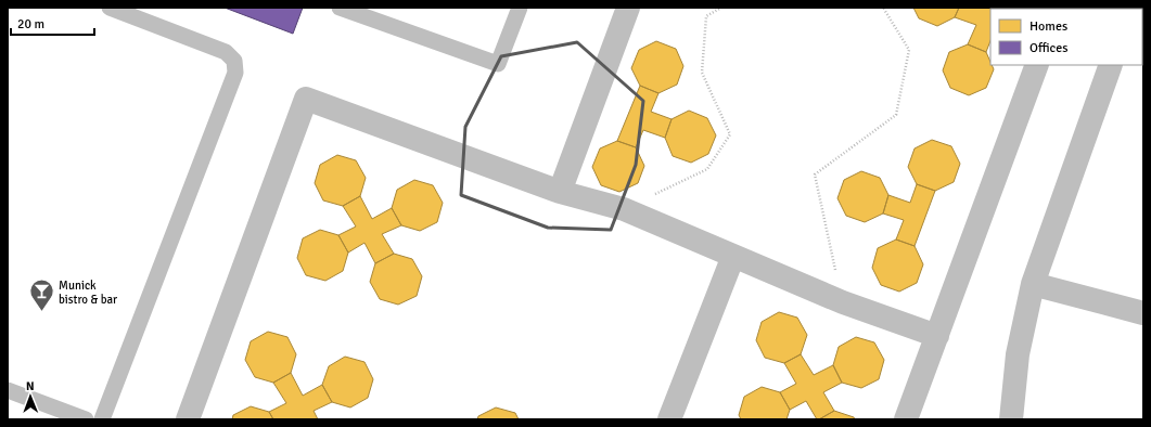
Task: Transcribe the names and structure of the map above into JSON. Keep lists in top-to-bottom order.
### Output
{
  "places": {
    "bar": ["Munick bistro & bar"]
  },
  "legend": ["Homes", "Offices"],
  "scale_bar": "20 m",
  "north": "top"
}
